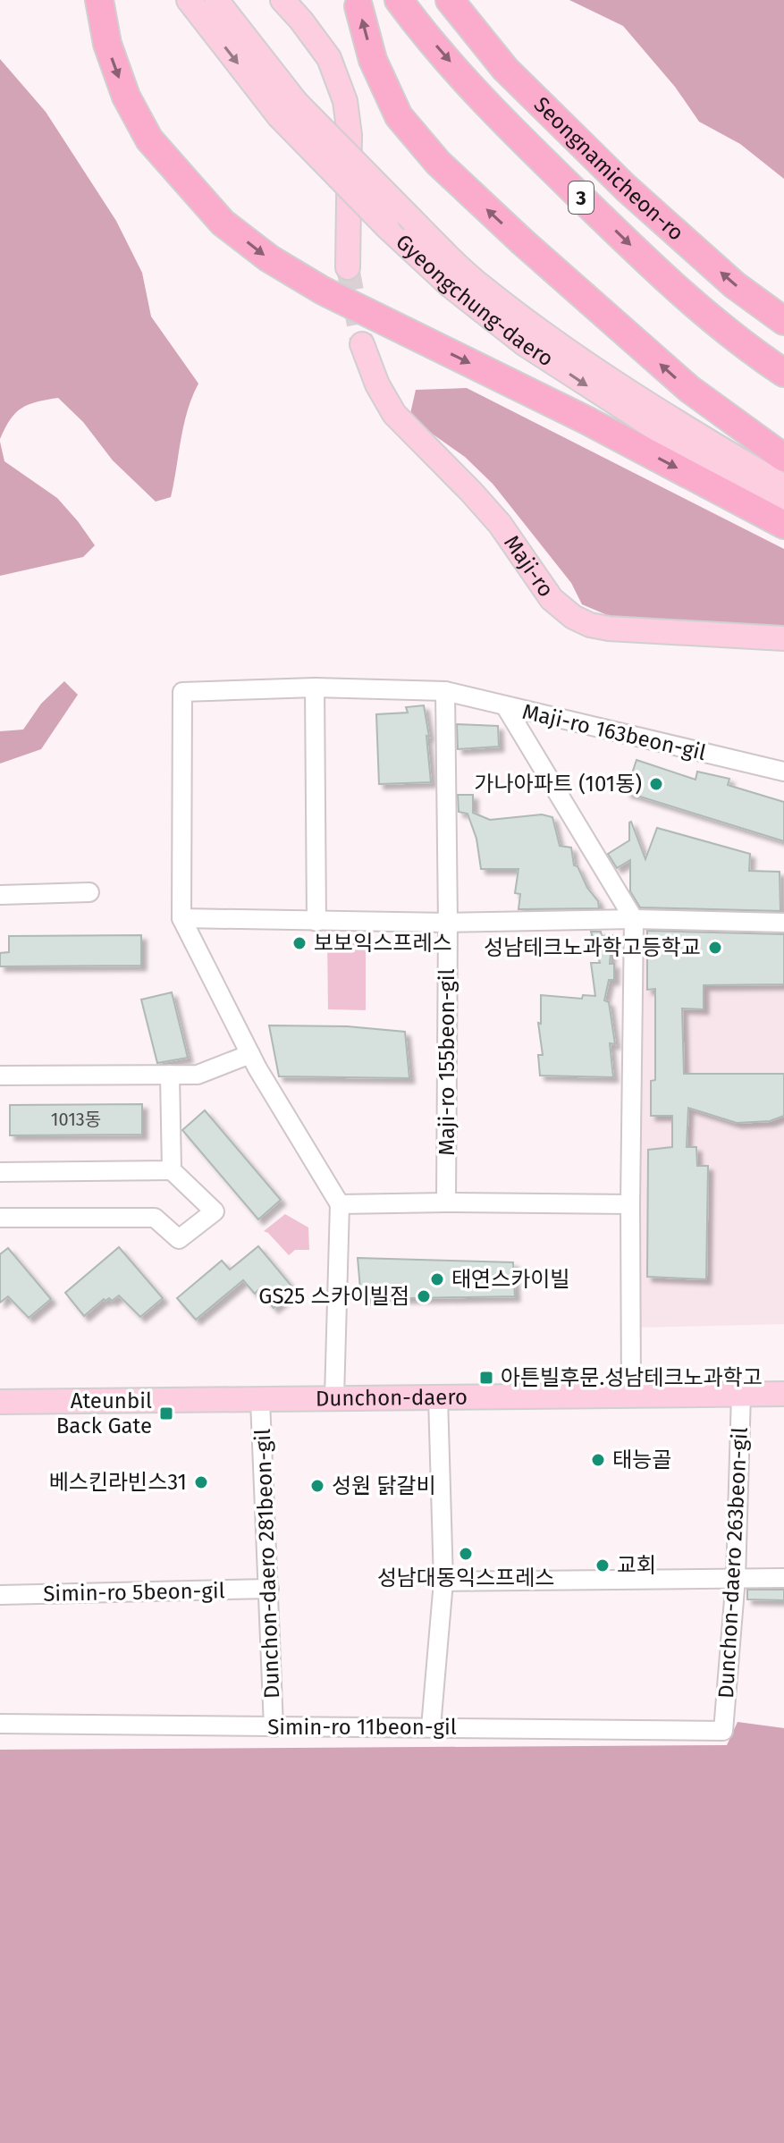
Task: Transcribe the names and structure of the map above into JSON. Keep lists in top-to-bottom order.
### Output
{
  "streets": {
    "highway": ["Seongnamicheon-ro", "3"],
    "main road": ["Gyeongchung-daero", "Maji-ro", "Dunchon-daero"],
    "street": [
      "Maji-ro 163beon-gil",
      "Maji-ro 155beon-gil",
      "Dunchon-daero 263beon-gil",
      "Dunchon-daero 281beon-gil",
      "Simin-ro 5beon-gil",
      "Simin-ro 11beon-gil"
    ]
  },
  "crossings": [
    ["Dunchon-daero", "Dunchon-daero 263beon-gil"],
    ["Dunchon-daero", "Dunchon-daero 281beon-gil"],
    ["Dunchon-daero 263beon-gil", "Simin-ro 11beon-gil"],
    ["Dunchon-daero 281beon-gil", "Simin-ro 5beon-gil"],
    ["Dunchon-daero 281beon-gil", "Simin-ro 11beon-gil"]
  ],
  "places": {
    "other": [
      "가나아파트 (101동)",
      "보보익스프레스",
      "성남테크노과학고등학교",
      "태연스카이빌",
      "GS25 스카이빌점",
      "태능골",
      "베스킨라빈스31",
      "성원 닭갈비",
      "성남대동익스프레스",
      "교회"
    ],
    "transit": ["아튼빌후문.성남테크노과학고", "Ateunbil Back Gate"]
  },
  "house_numbers": ["1013동"]
}
